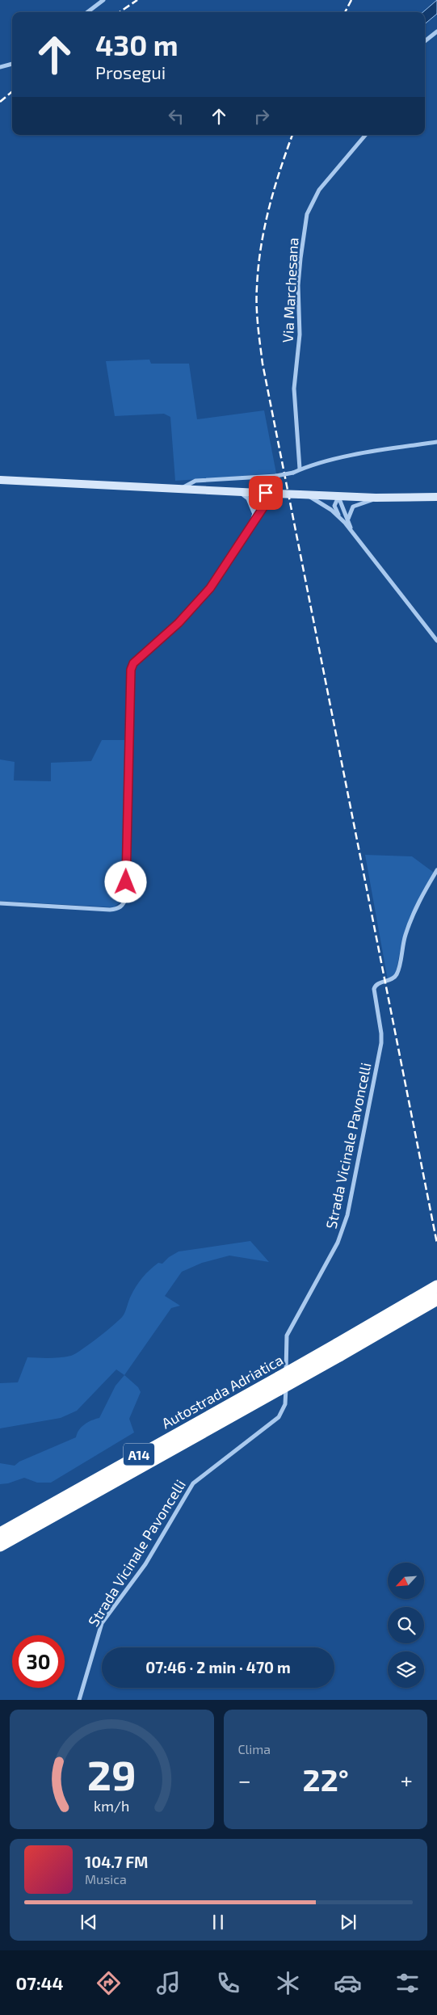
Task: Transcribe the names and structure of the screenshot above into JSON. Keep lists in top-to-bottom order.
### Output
{
  "streets": {
    "highway": ["Autostrada Adriatica", "A14"],
    "street": ["Via Marchesana", "Strada Vicinale Pavoncelli"]
  },
  "north": "bottom left",
  "page": {
    "turn": ["430 m", "Prosegui"],
    "limit": "30",
    "trip": "07:46 · 2 min · 470 m",
    "tile": "Clima",
    "heat": ["−", "22°", "+"],
    "song": ["104.7 FM", "Musica"],
    "tabs": "07:44",
    "gauge": ["29", "km/h"]
  }
}
